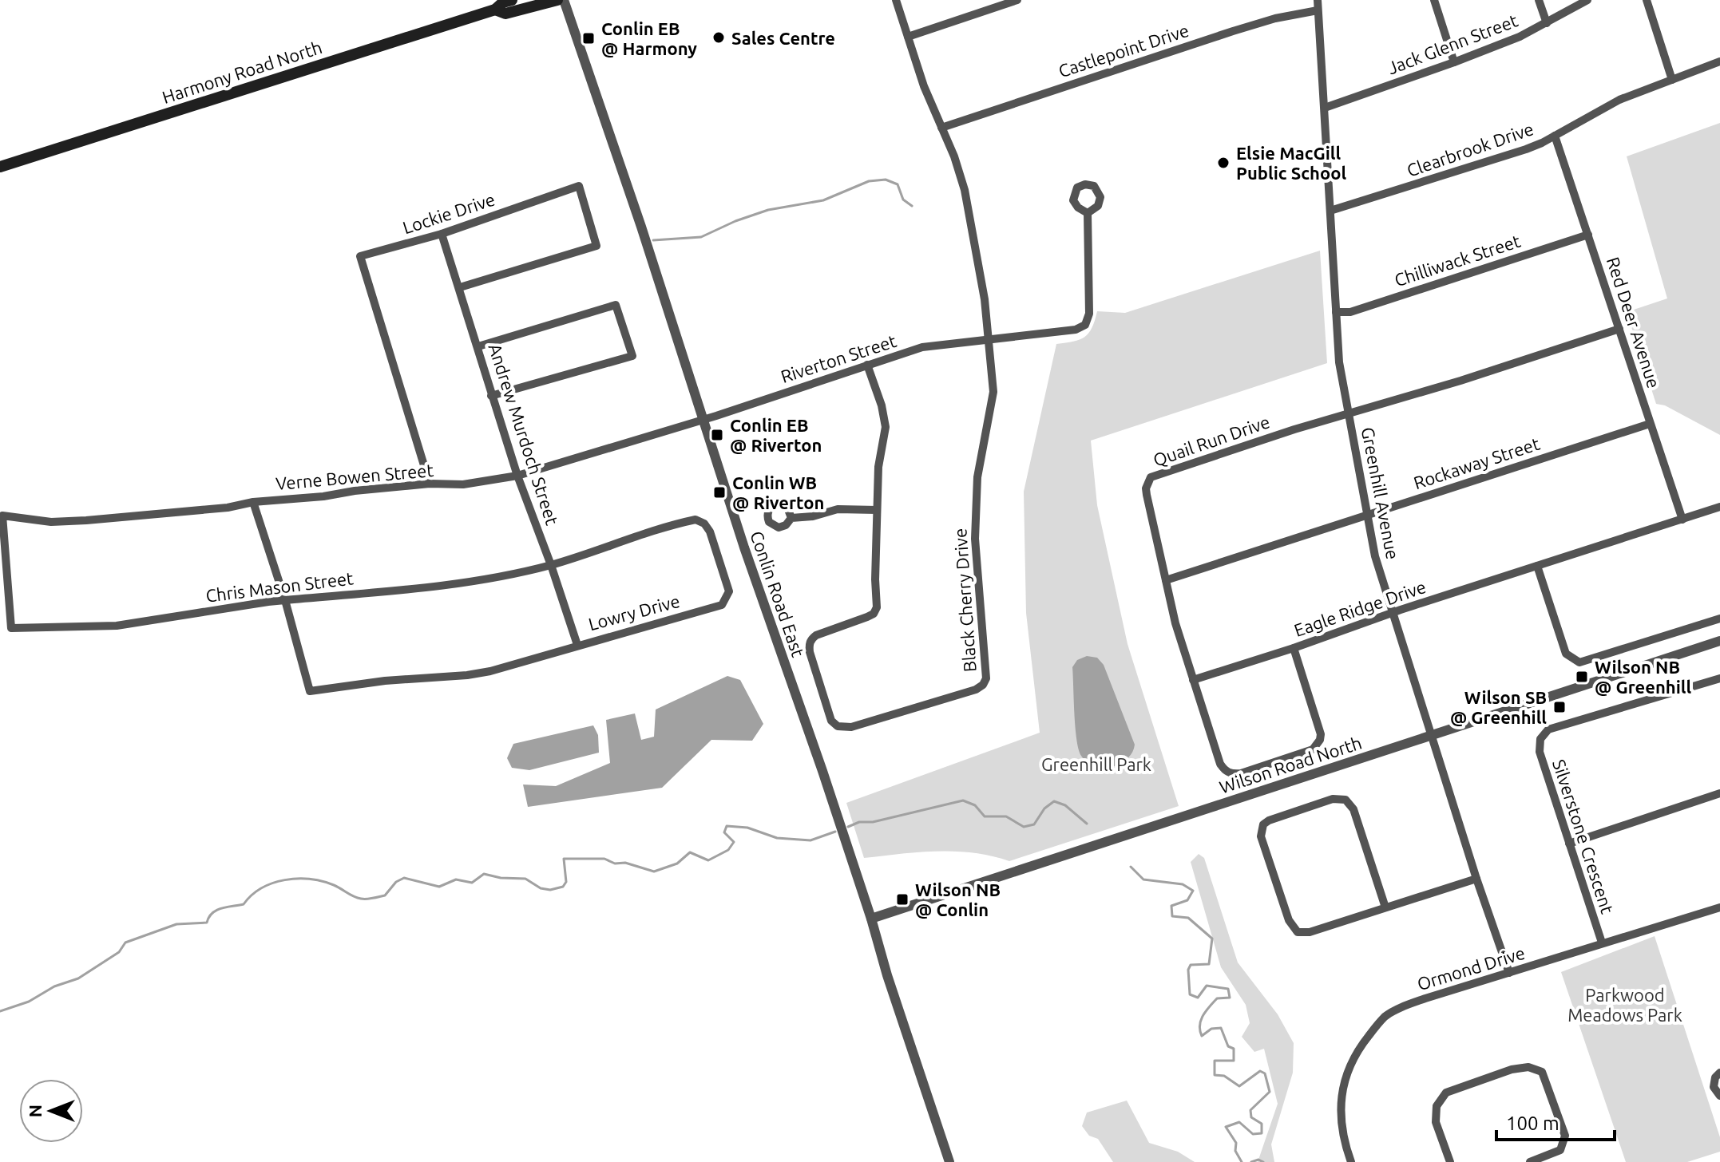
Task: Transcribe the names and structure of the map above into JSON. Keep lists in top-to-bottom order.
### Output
{
  "streets": {
    "main road": ["Harmony Road North"],
    "street": [
      "Jack Glenn Street",
      "Castlepoint Drive",
      "Clearbrook Drive",
      "Lockie Drive",
      "Chilliwack Street",
      "Red Deer Avenue",
      "Riverton Street",
      "Andrew Murdoch Street",
      "Quail Run Drive",
      "Rockaway Street",
      "Verne Bowen Street",
      "Greenhill Avenue",
      "Chris Mason Street",
      "Conlin Road East",
      "Black Cherry Drive",
      "Eagle Ridge Drive",
      "Lowry Drive",
      "Wilson Road North",
      "Silverstone Crescent",
      "Ormond Drive"
    ]
  },
  "crossings": [
    ["Jack Glenn Street", "Greenhill Avenue"],
    ["Castlepoint Drive", "Greenhill Avenue"],
    ["Castlepoint Drive", "Black Cherry Drive"],
    ["Clearbrook Drive", "Red Deer Avenue"],
    ["Clearbrook Drive", "Greenhill Avenue"],
    ["Lockie Drive", "Andrew Murdoch Street"],
    ["Lockie Drive", "Verne Bowen Street"],
    ["Chilliwack Street", "Red Deer Avenue"],
    ["Chilliwack Street", "Greenhill Avenue"],
    ["Red Deer Avenue", "Quail Run Drive"],
    ["Red Deer Avenue", "Rockaway Street"],
    ["Red Deer Avenue", "Eagle Ridge Drive"],
    ["Riverton Street", "Verne Bowen Street"],
    ["Riverton Street", "Conlin Road East"],
    ["Riverton Street", "Black Cherry Drive"],
    ["Andrew Murdoch Street", "Verne Bowen Street"],
    ["Andrew Murdoch Street", "Chris Mason Street"],
    ["Andrew Murdoch Street", "Lowry Drive"],
    ["Quail Run Drive", "Rockaway Street"],
    ["Quail Run Drive", "Greenhill Avenue"],
    ["Quail Run Drive", "Eagle Ridge Drive"],
    ["Rockaway Street", "Greenhill Avenue"],
    ["Verne Bowen Street", "Chris Mason Street"],
    ["Verne Bowen Street", "Conlin Road East"],
    ["Greenhill Avenue", "Eagle Ridge Drive"],
    ["Greenhill Avenue", "Wilson Road North"],
    ["Greenhill Avenue", "Ormond Drive"],
    ["Chris Mason Street", "Lowry Drive"],
    ["Conlin Road East", "Wilson Road North"],
    ["Silverstone Crescent", "Ormond Drive"]
  ],
  "parks": ["Greenhill Park", "Parkwood Meadows Park"],
  "places": {
    "other": ["Sales Centre", "Elsie MacGill Public School"],
    "transit": [
      "Conlin EB @ Harmony",
      "Conlin EB @ Riverton",
      "Conlin WB @ Riverton",
      "Wilson NB @ Greenhill",
      "Wilson SB @ Greenhill",
      "Wilson NB @ Conlin"
    ]
  },
  "scale_bar": "100 m",
  "north": "left"
}
